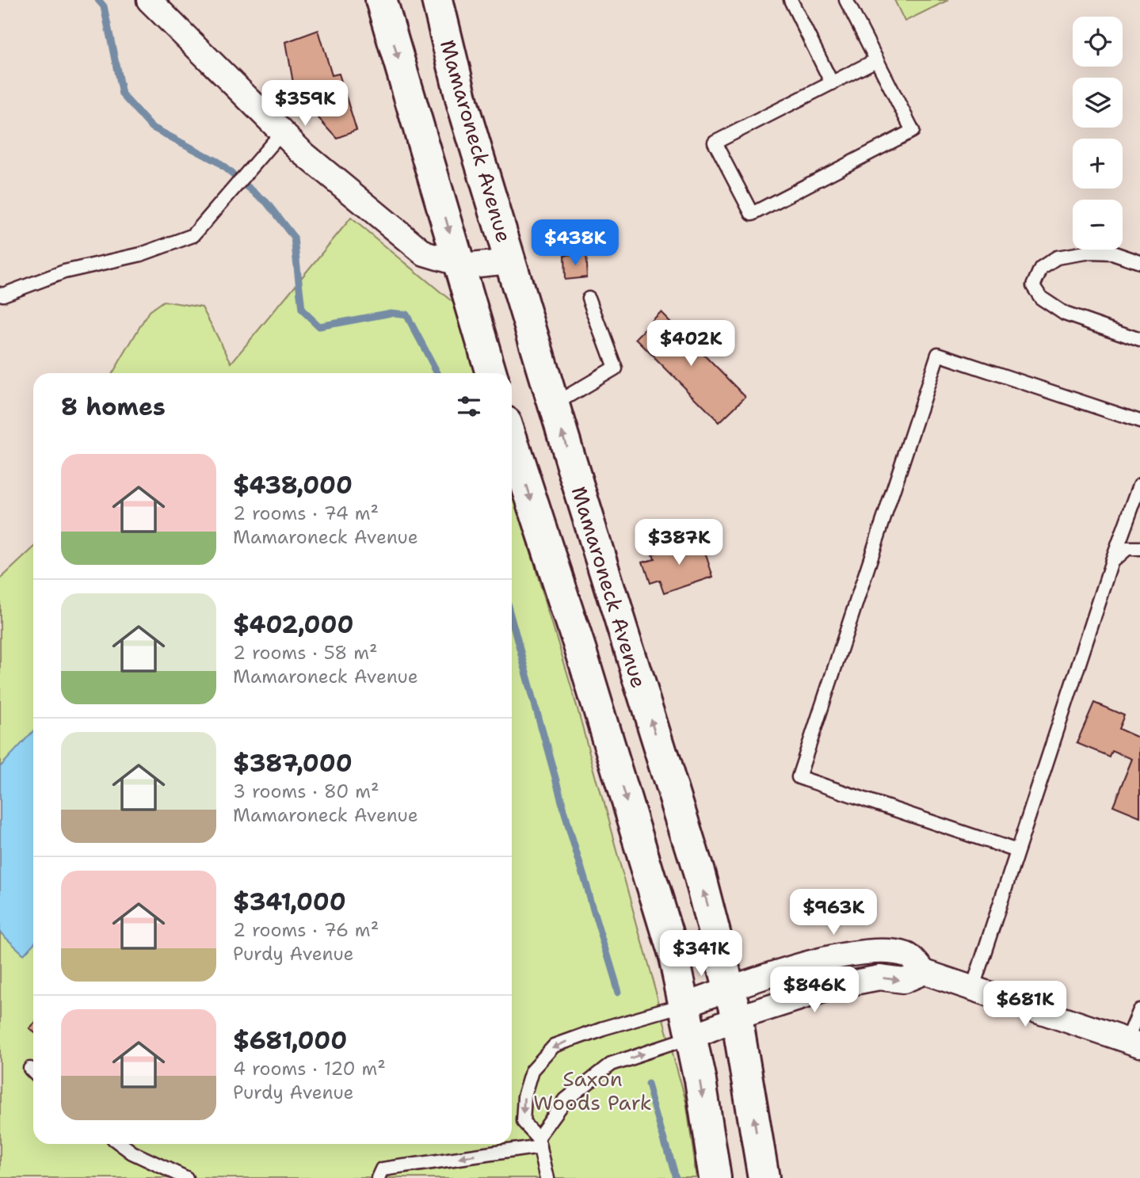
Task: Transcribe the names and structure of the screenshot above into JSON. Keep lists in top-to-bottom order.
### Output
{
  "streets": {
    "main road": ["Mamaroneck Avenue"]
  },
  "parks": ["Saxon Woods Park"],
  "page": {
    "map_buttons": ["+", "−"],
    "price": [
      "$359K",
      "$438K",
      "$402K",
      "$387K",
      "$963K",
      "$341K",
      "$846K",
      "$681K"
    ],
    "heading": "8 homes",
    "list": [
      {
        "name": "$438,000",
        "note": "2 rooms · 74 m² · Mamaroneck Avenue"
      },
      {
        "name": "$402,000",
        "note": "2 rooms · 58 m² · Mamaroneck Avenue"
      },
      {
        "name": "$387,000",
        "note": "3 rooms · 80 m² · Mamaroneck Avenue"
      },
      {
        "name": "$341,000",
        "note": "2 rooms · 76 m² · Purdy Avenue"
      },
      {
        "name": "$681,000",
        "note": "4 rooms · 120 m² · Purdy Avenue"
      }
    ]
  }
}
